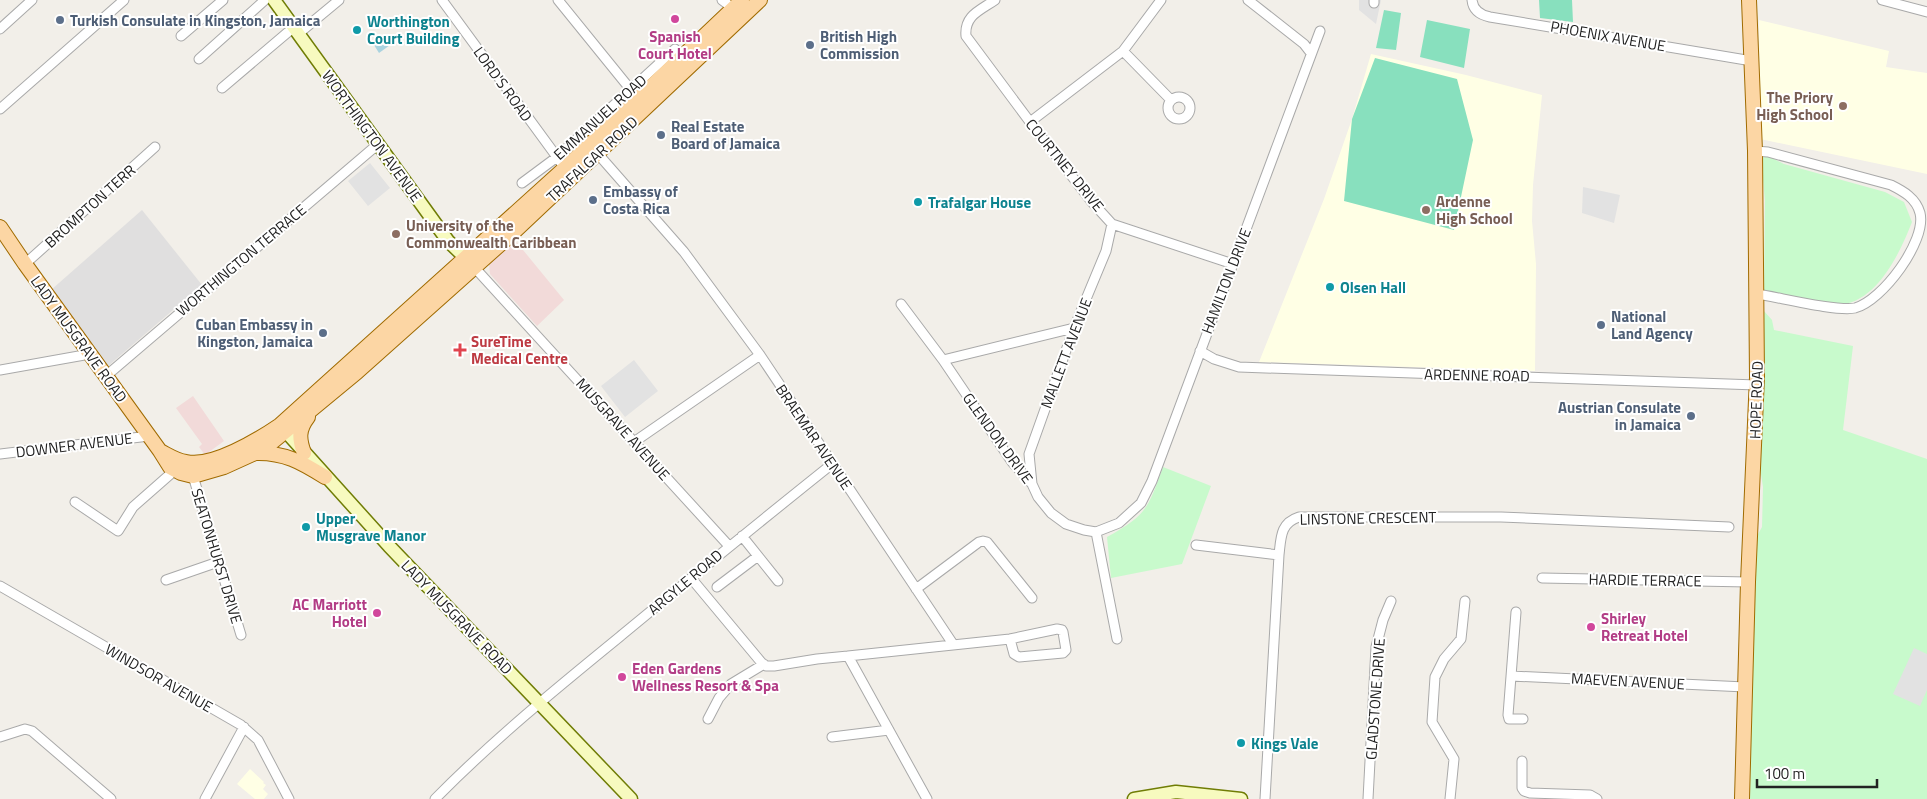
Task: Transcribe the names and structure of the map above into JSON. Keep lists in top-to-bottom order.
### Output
{
  "streets": {
    "main road": [
      "WORTHINGTON AVENUE",
      "TRAFALGAR ROAD",
      "LADY MUSGRAVE ROAD",
      "HOPE ROAD"
    ],
    "street": [
      "PHOENIX AVENUE",
      "LORD'S ROAD",
      "EMMANUEL ROAD",
      "COURTNEY DRIVE",
      "BROMPTON TERR",
      "WORTHINGTON TERRACE",
      "HAMILTON DRIVE",
      "MALLETT AVENUE",
      "ARDENNE ROAD",
      "MUSGRAVE AVENUE",
      "BRAEMAR AVENUE",
      "GLENDON DRIVE",
      "DOWNER AVENUE",
      "LINSTONE CRESCENT",
      "SEATONHURST DRIVE",
      "HARDIE TERRACE",
      "ARGYLE ROAD",
      "WINDSOR AVENUE",
      "MAEVEN AVENUE",
      "GLADSTONE DRIVE"
    ]
  },
  "crossings": [
    ["PHOENIX AVENUE", "HOPE ROAD"],
    ["LORD'S ROAD", "EMMANUEL ROAD"],
    ["LORD'S ROAD", "TRAFALGAR ROAD"],
    ["EMMANUEL ROAD", "TRAFALGAR ROAD"],
    ["WORTHINGTON AVENUE", "TRAFALGAR ROAD"],
    ["WORTHINGTON AVENUE", "WORTHINGTON TERRACE"],
    ["WORTHINGTON AVENUE", "MUSGRAVE AVENUE"],
    ["TRAFALGAR ROAD", "LADY MUSGRAVE ROAD"],
    ["TRAFALGAR ROAD", "MUSGRAVE AVENUE"],
    ["TRAFALGAR ROAD", "BRAEMAR AVENUE"],
    ["COURTNEY DRIVE", "HAMILTON DRIVE"],
    ["COURTNEY DRIVE", "MALLETT AVENUE"],
    ["BROMPTON TERR", "LADY MUSGRAVE ROAD"],
    ["WORTHINGTON TERRACE", "LADY MUSGRAVE ROAD"],
    ["HAMILTON DRIVE", "ARDENNE ROAD"],
    ["HAMILTON DRIVE", "GLENDON DRIVE"],
    ["LADY MUSGRAVE ROAD", "DOWNER AVENUE"],
    ["LADY MUSGRAVE ROAD", "ARGYLE ROAD"],
    ["MALLETT AVENUE", "GLENDON DRIVE"],
    ["ARDENNE ROAD", "HOPE ROAD"],
    ["HOPE ROAD", "HARDIE TERRACE"],
    ["HOPE ROAD", "MAEVEN AVENUE"],
    ["MUSGRAVE AVENUE", "ARGYLE ROAD"],
    ["BRAEMAR AVENUE", "ARGYLE ROAD"]
  ],
  "places": {
    "other": [
      "Spanish Court Hotel",
      "Turkish Consulate in Kingston, Jamaica",
      "Worthington Court Building",
      "British High Commission",
      "The Priory High School",
      "Real Estate Board of Jamaica",
      "Embassy of Costa Rica",
      "Trafalgar House",
      "Ardenne High School",
      "University of the Commonwealth Caribbean",
      "Olsen Hall",
      "National Land Agency",
      "Cuban Embassy in Kingston, Jamaica",
      "Austrian Consulate in Jamaica",
      "Upper Musgrave Manor",
      "AC Marriott Hotel",
      "Shirley Retreat Hotel",
      "Eden Gardens Wellness Resort & Spa",
      "Kings Vale"
    ],
    "health": ["SureTime Medical Centre"]
  },
  "scale_bar": "100 m"
}
